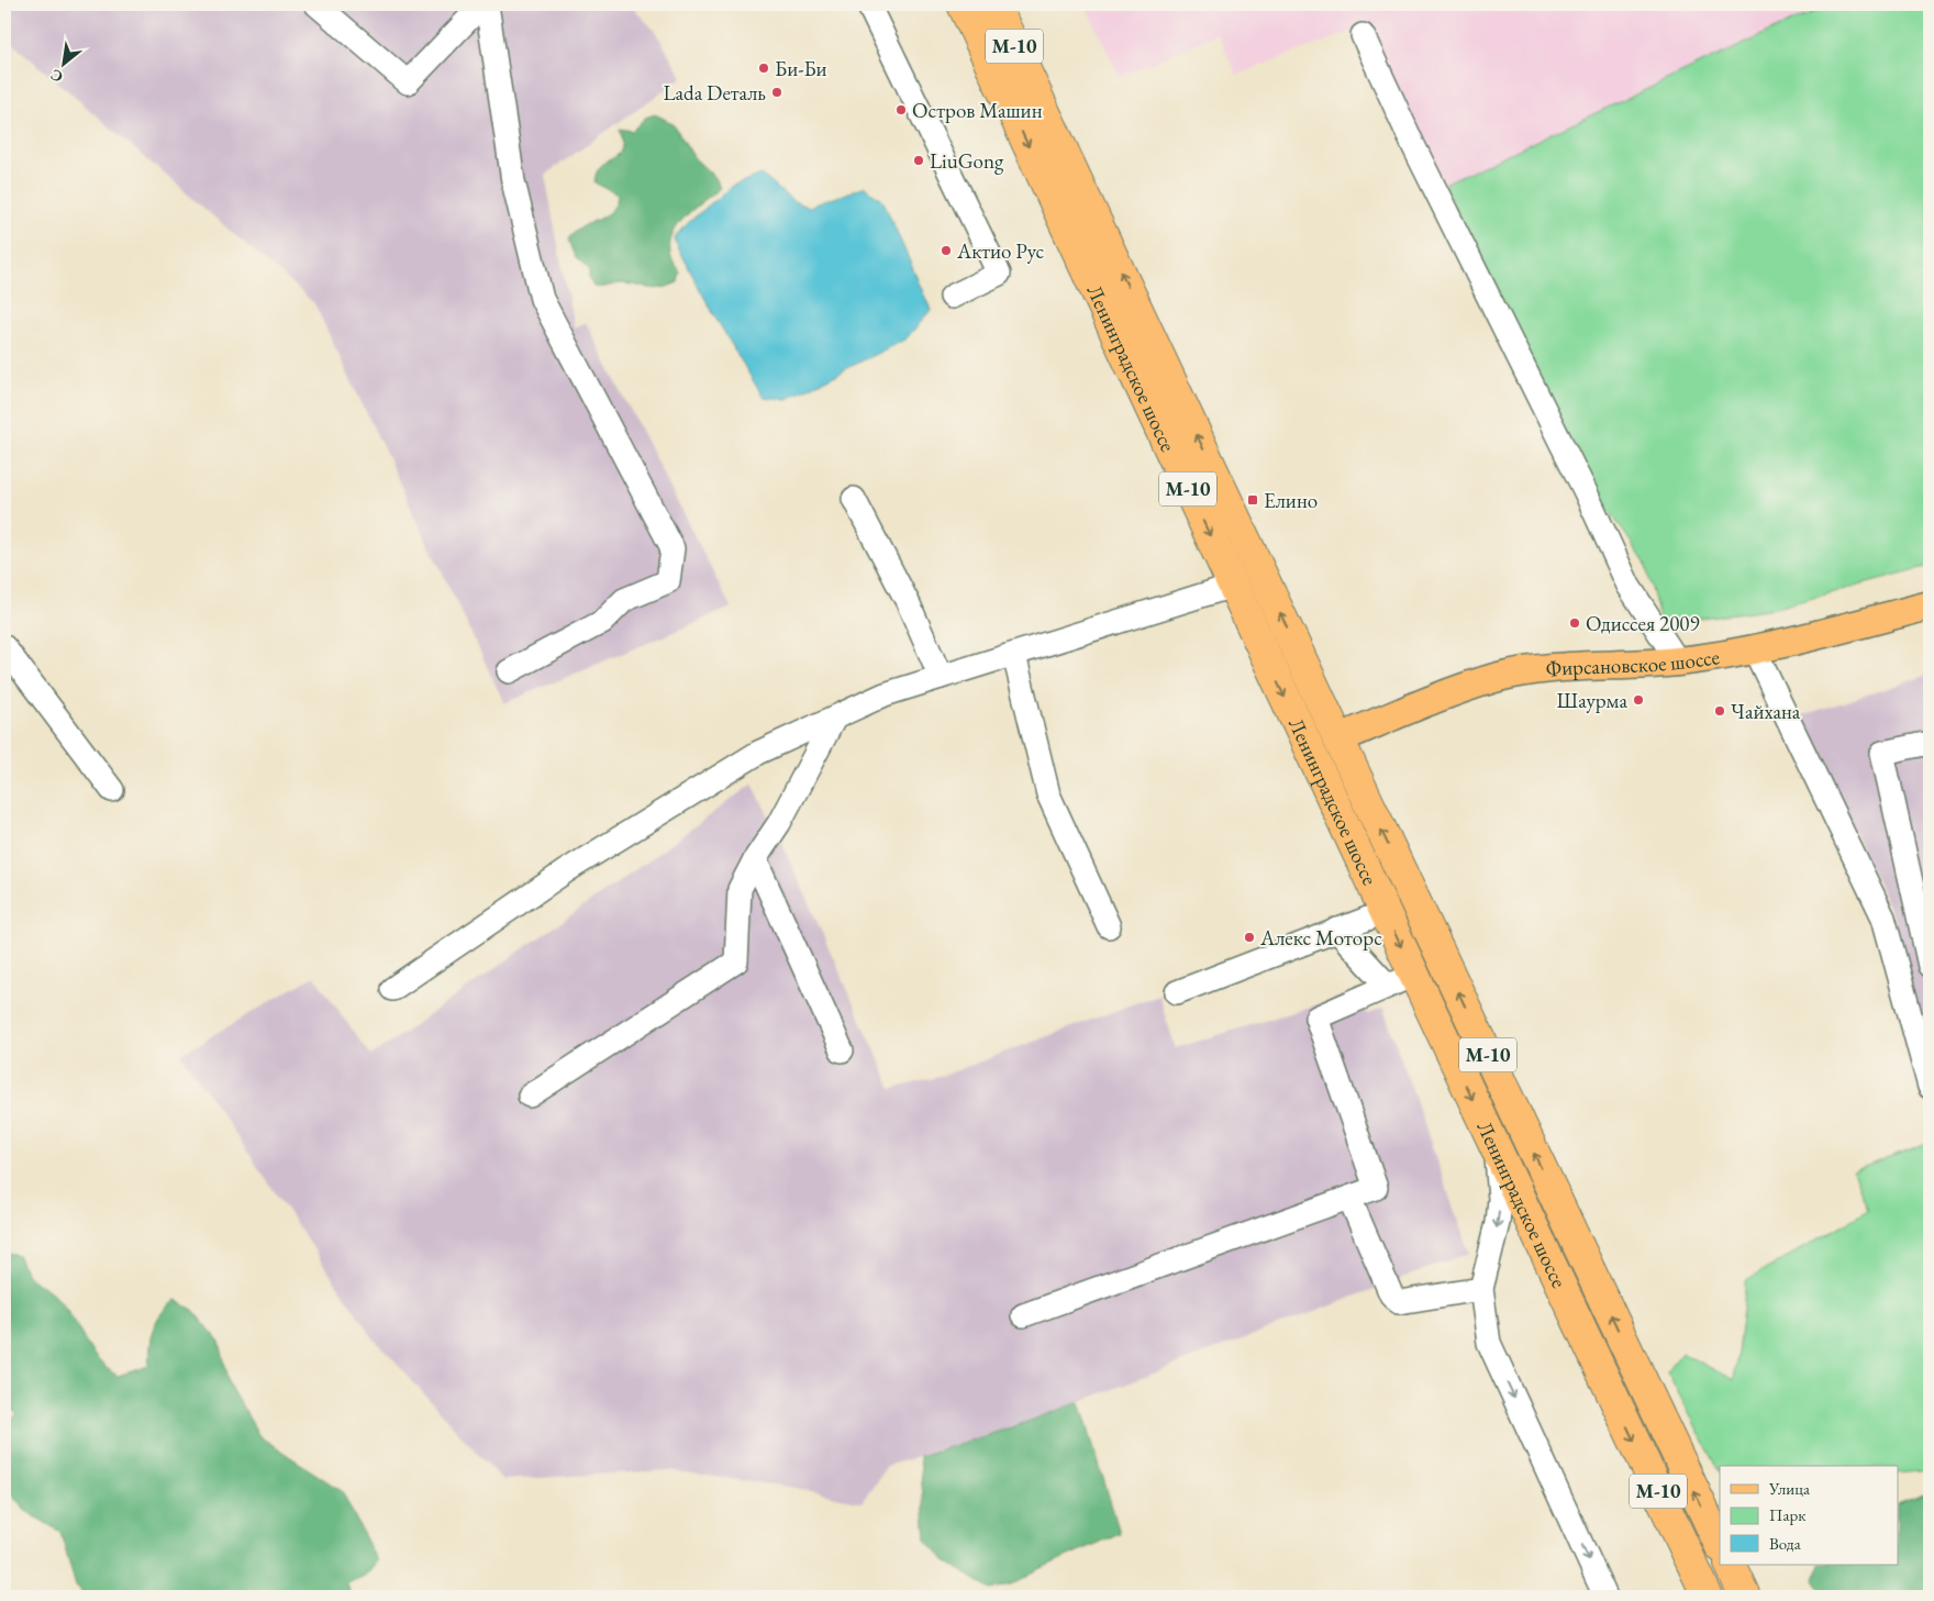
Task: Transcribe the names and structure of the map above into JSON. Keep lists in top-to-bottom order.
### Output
{
  "streets": {
    "highway": ["М-10", "Ленинградское шоссе"],
    "main road": ["Фирсановское шоссе"]
  },
  "crossings": [
    ["Ленинградское шоссе", "Фирсановское шоссе"]
  ],
  "places": {
    "other": [
      "Би-Би",
      "Lada Dеталь",
      "Остров Машин",
      "LiuGong",
      "Актио Рус",
      "Одиссея 2009",
      "Шаурма",
      "Чайхана",
      "Алекс Моторс"
    ],
    "transit": ["Елино"]
  },
  "legend": ["Улица", "Парк", "Вода"],
  "north": "bottom left"
}
